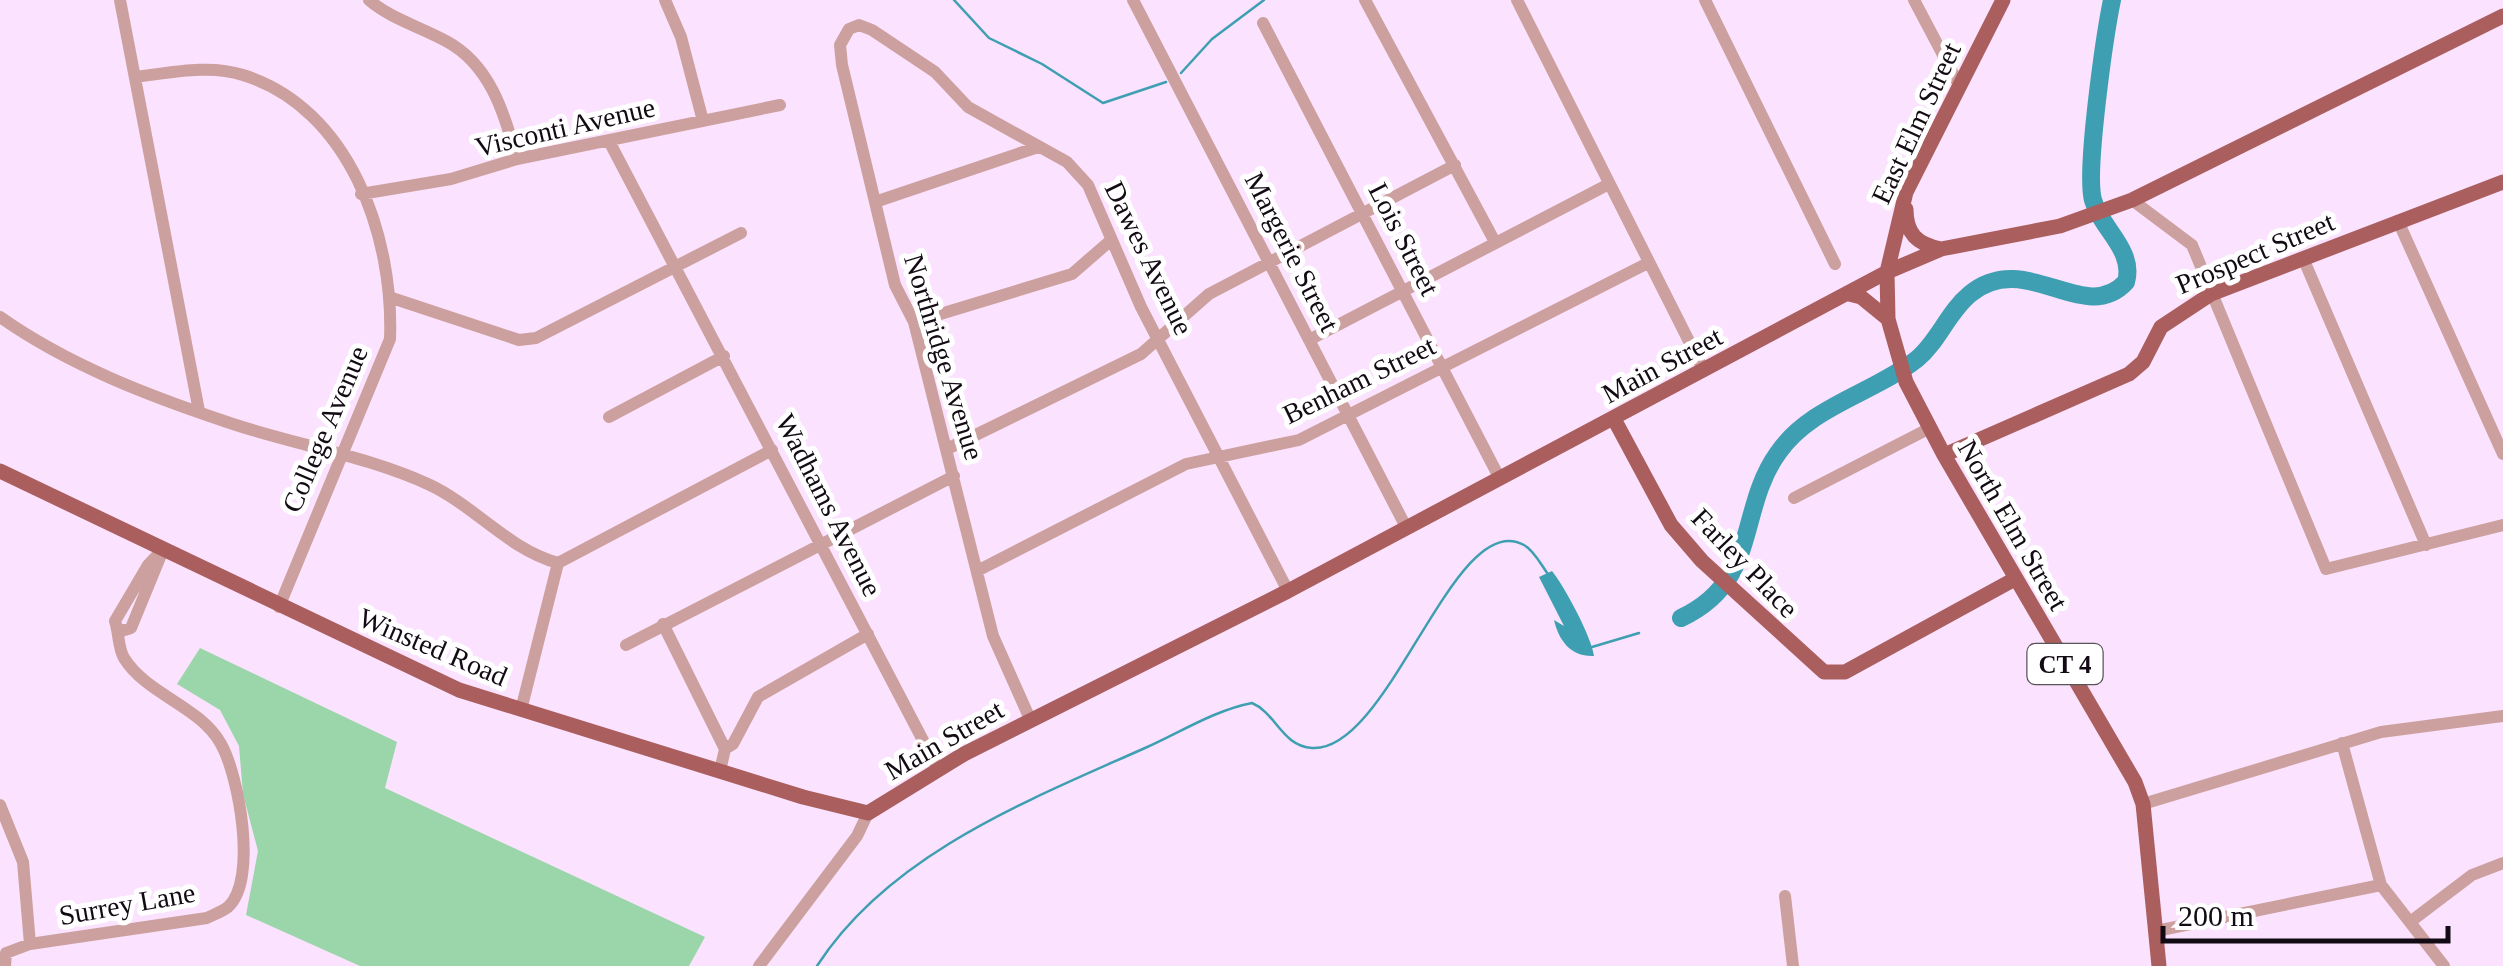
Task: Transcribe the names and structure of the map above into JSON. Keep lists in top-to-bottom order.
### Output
{
  "streets": {
    "main road": [
      "East Elm Street",
      "Prospect Street",
      "Main Street",
      "North Elm Street",
      "Farley Place",
      "Winsted Road",
      "CT 4"
    ],
    "street": [
      "Visconti Avenue",
      "Lois Street",
      "Margerie Street",
      "Dawes Avenue",
      "Northridge Avenue",
      "Benham Street",
      "College Avenue",
      "Wadhams Avenue",
      "Surrey Lane"
    ]
  },
  "crossings": [
    ["East Elm Street", "Main Street"],
    ["East Elm Street", "North Elm Street"],
    ["Visconti Avenue", "College Avenue"],
    ["Visconti Avenue", "Wadhams Avenue"],
    ["Lois Street", "Main Street"],
    ["Lois Street", "Benham Street"],
    ["Margerie Street", "Main Street"],
    ["Margerie Street", "Benham Street"],
    ["Prospect Street", "North Elm Street"],
    ["Dawes Avenue", "Northridge Avenue"],
    ["Dawes Avenue", "Main Street"],
    ["Dawes Avenue", "Benham Street"],
    ["Northridge Avenue", "Main Street"],
    ["Northridge Avenue", "Benham Street"],
    ["Main Street", "Wadhams Avenue"],
    ["Main Street", "North Elm Street"],
    ["Main Street", "Farley Place"],
    ["Main Street", "Winsted Road"],
    ["College Avenue", "Winsted Road"],
    ["North Elm Street", "Farley Place"],
    ["Winsted Road", "Surrey Lane"]
  ],
  "scale_bar": "200 m"
}
